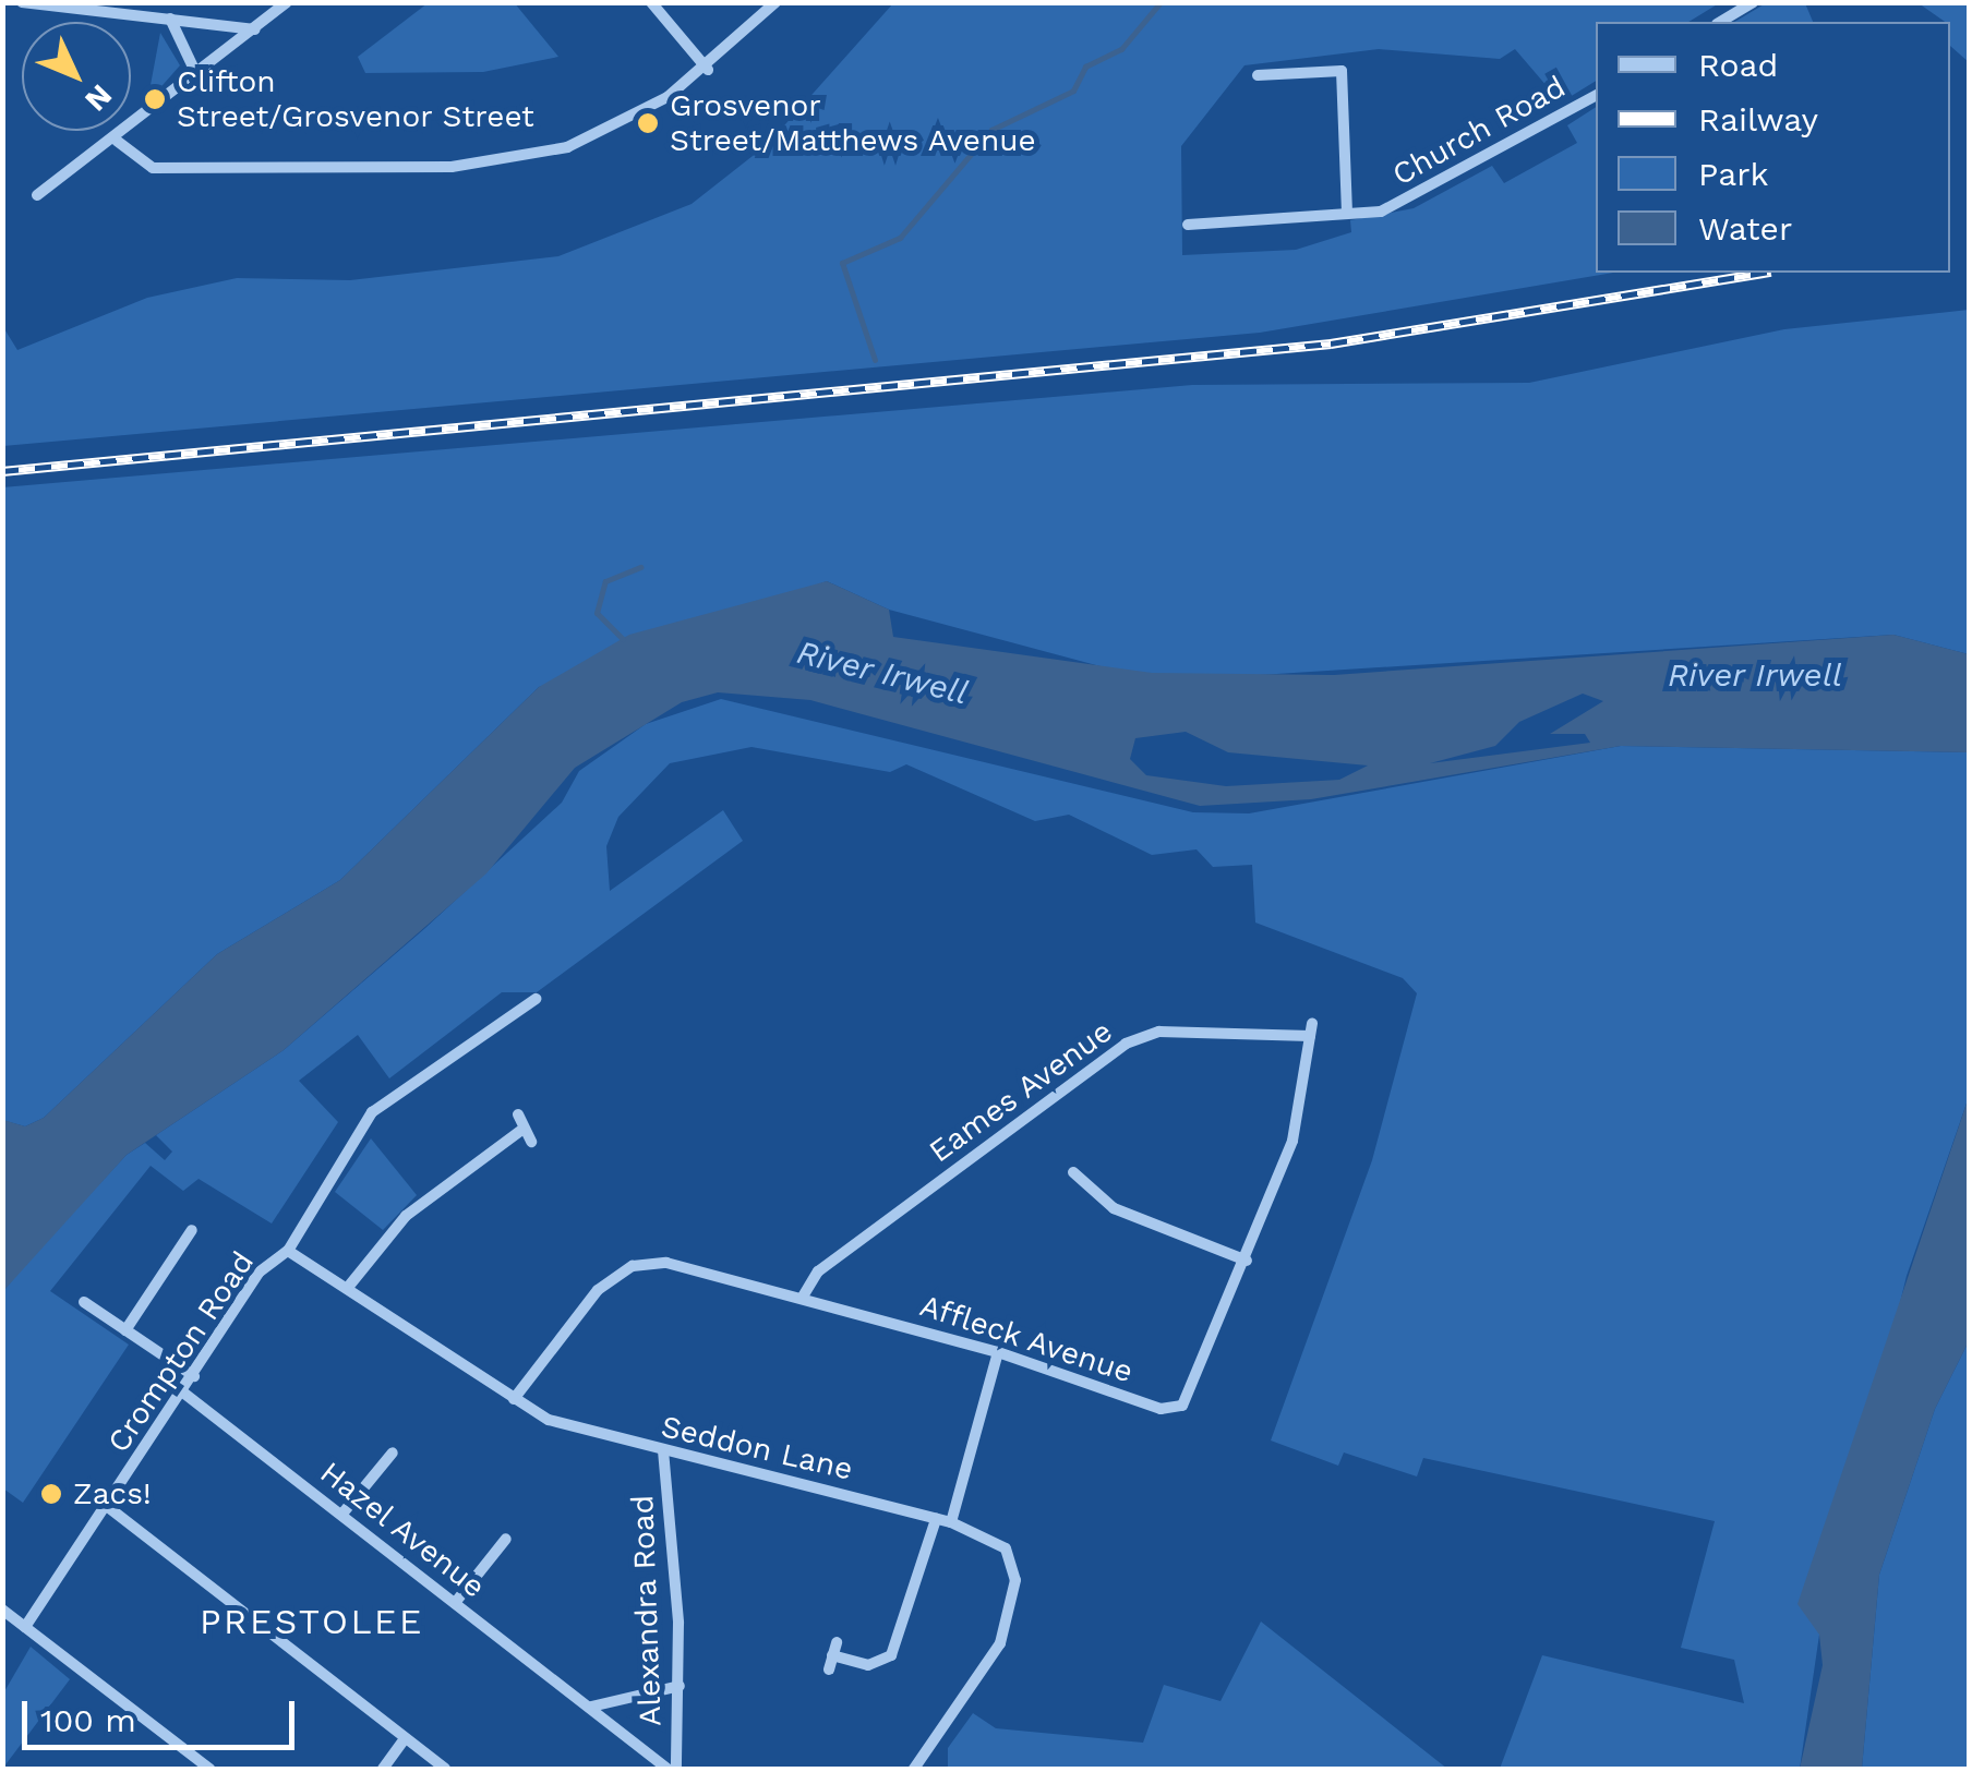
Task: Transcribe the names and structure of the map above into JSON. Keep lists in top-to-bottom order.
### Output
{
  "streets": {
    "street": [
      "Church Road",
      "Eames Avenue",
      "Affleck Avenue",
      "Crompton Road",
      "Seddon Lane",
      "Hazel Avenue",
      "Alexandra Road"
    ]
  },
  "crossings": [
    ["Eames Avenue", "Affleck Avenue"],
    ["Affleck Avenue", "Seddon Lane"],
    ["Crompton Road", "Seddon Lane"],
    ["Crompton Road", "Hazel Avenue"],
    ["Seddon Lane", "Alexandra Road"]
  ],
  "districts": ["PRESTOLEE"],
  "water": ["River Irwell"],
  "places": ["Clifton Street/Grosvenor Street", "Grosvenor Street/Matthews Avenue", "Zacs!"],
  "legend": [
    "Road",
    "Railway",
    "Park",
    "Water"
  ],
  "scale_bar": "100 m",
  "north": "bottom right"
}
